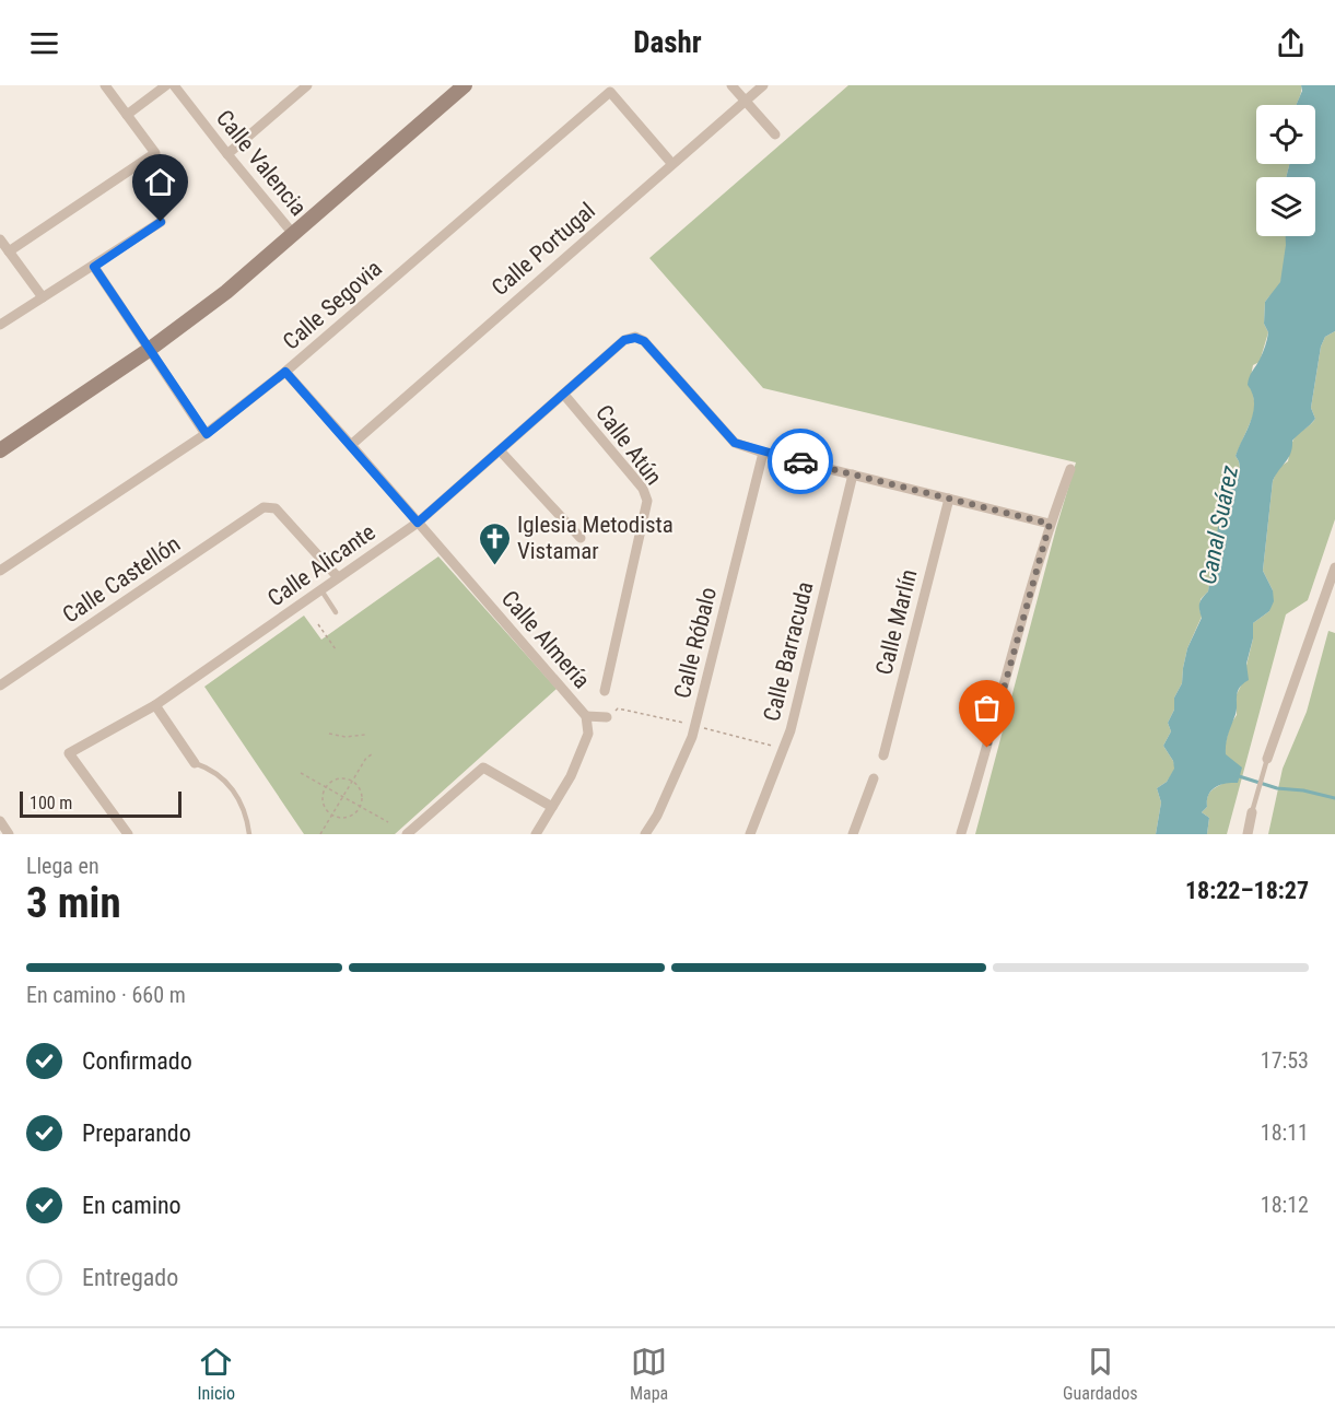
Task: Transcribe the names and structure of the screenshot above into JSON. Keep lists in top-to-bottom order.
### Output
{
  "streets": {
    "street": [
      "Calle Valencia",
      "Calle Portugal",
      "Calle Segovia",
      "Calle Atún",
      "Calle Alicante",
      "Calle Castellón",
      "Calle Marlín",
      "Calle Almería",
      "Calle Róbalo",
      "Calle Barracuda"
    ]
  },
  "crossings": [
    ["Calle Portugal", "Calle Segovia"],
    ["Calle Portugal", "Calle Almería"],
    ["Calle Segovia", "Calle Almería"],
    ["Calle Atún", "Calle Alicante"],
    ["Calle Alicante", "Calle Castellón"],
    ["Calle Alicante", "Calle Marlín"],
    ["Calle Alicante", "Calle Almería"],
    ["Calle Alicante", "Calle Róbalo"],
    ["Calle Alicante", "Calle Barracuda"]
  ],
  "water": ["Canal Suárez"],
  "places": {
    "church": ["Iglesia Metodista Vistamar"]
  },
  "scale_bar": "100 m",
  "page": {
    "header": "Dashr",
    "scale": "100 m",
    "heading": ["3 min", "Llega en", "18:22–18:27"],
    "bar": "En camino · 660 m",
    "list": [
      ["Confirmado", "17:53"],
      ["Preparando", "18:11"],
      ["En camino", "18:12"],
      "Entregado"
    ],
    "tabs": ["Inicio", "Mapa", "Guardados"]
  }
}
